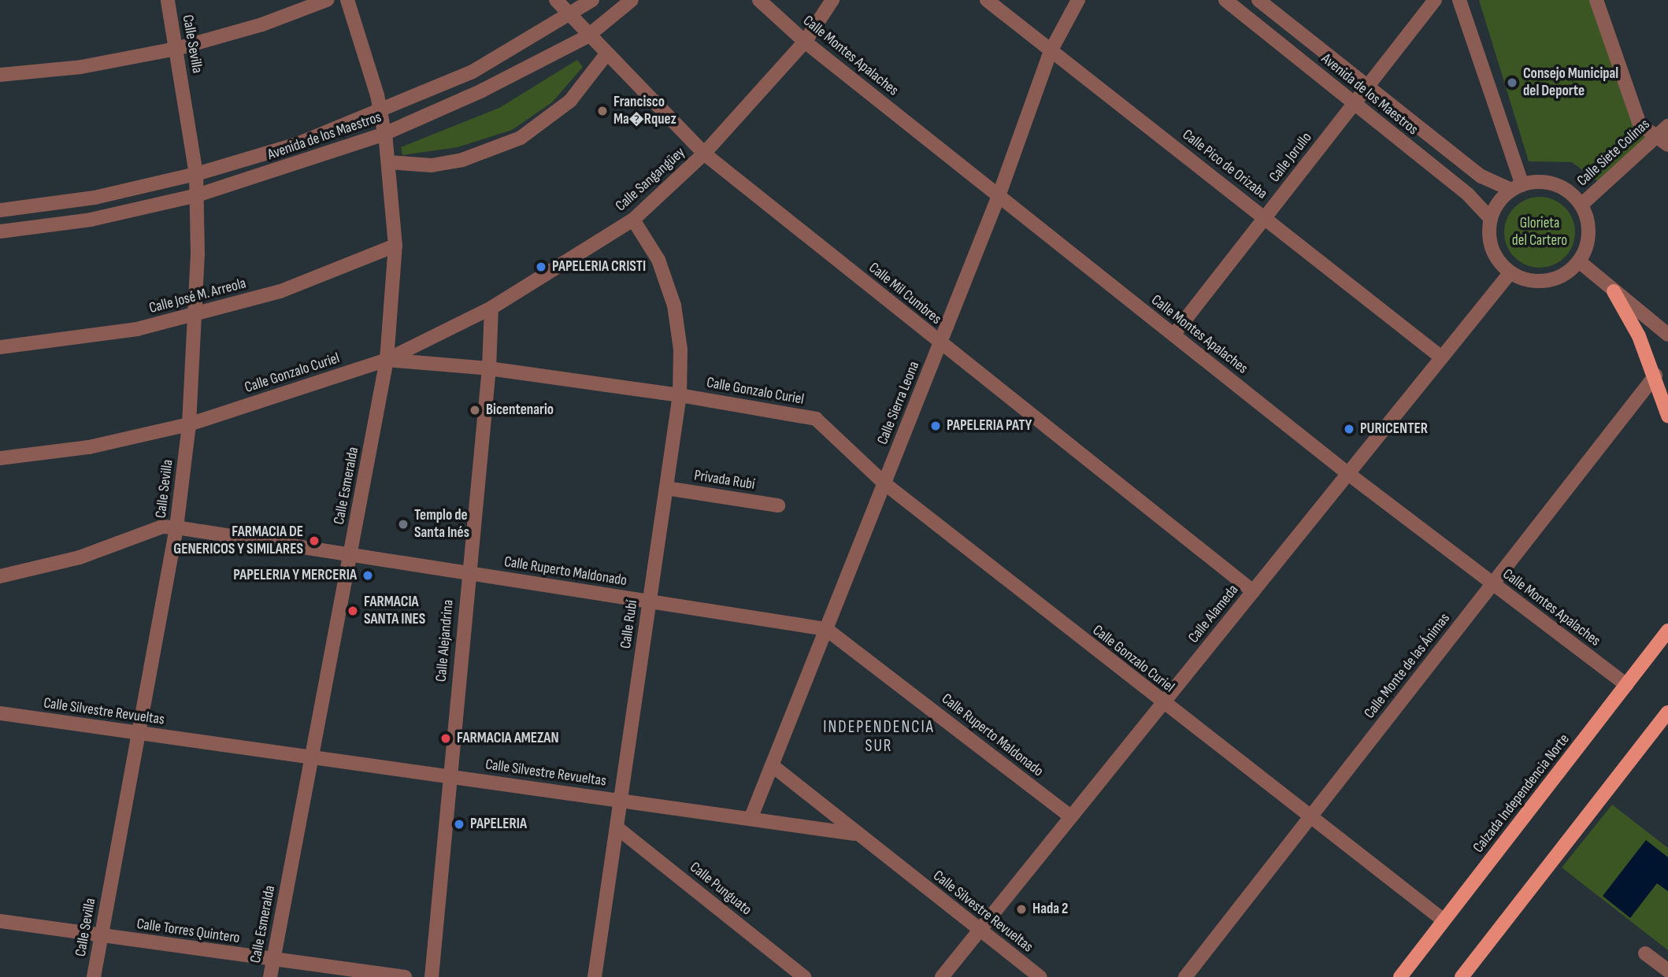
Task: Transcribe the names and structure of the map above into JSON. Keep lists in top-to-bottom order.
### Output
{
  "streets": {
    "main road": ["Calzada Independencia Norte"],
    "street": [
      "Calle Sevilla",
      "Calle Montes Apalaches",
      "Avenida de los Maestros",
      "Calle Siete Colinas",
      "Calle Jorullo",
      "Calle Pico de Orizaba",
      "Calle Sangangüey",
      "Calle Mil Cumbres",
      "Calle José M. Arreola",
      "Calle Gonzalo Curiel",
      "Calle Sierra Leona",
      "Privada Rubí",
      "Calle Esmeralda",
      "Calle Ruperto Maldonado",
      "Calle Alameda",
      "Calle Rubí",
      "Calle Alejandrina",
      "Calle Monte de las Ánimas",
      "Calle Silvestre Revueltas",
      "Calle Punguato",
      "Calle Torres Quintero"
    ]
  },
  "crossings": [
    ["Calle Sevilla", "Avenida de los Maestros"],
    ["Calle Sevilla", "Calle José M. Arreola"],
    ["Calle Sevilla", "Calle Gonzalo Curiel"],
    ["Calle Sevilla", "Calle Ruperto Maldonado"],
    ["Calle Sevilla", "Calle Silvestre Revueltas"],
    ["Calle Sevilla", "Calle Torres Quintero"],
    ["Calle Montes Apalaches", "Calle Jorullo"],
    ["Calle Montes Apalaches", "Calle Sangangüey"],
    ["Calle Montes Apalaches", "Calle Sierra Leona"],
    ["Calle Montes Apalaches", "Calle Alameda"],
    ["Calle Montes Apalaches", "Calle Monte de las Ánimas"],
    ["Calle Montes Apalaches", "Calzada Independencia Norte"],
    ["Avenida de los Maestros", "Calle Siete Colinas"],
    ["Avenida de los Maestros", "Calle Jorullo"],
    ["Avenida de los Maestros", "Calle Mil Cumbres"],
    ["Avenida de los Maestros", "Calle Esmeralda"],
    ["Avenida de los Maestros", "Calle Alameda"],
    ["Calle Siete Colinas", "Calle Alameda"],
    ["Calle Jorullo", "Calle Pico de Orizaba"],
    ["Calle Pico de Orizaba", "Calle Sierra Leona"],
    ["Calle Pico de Orizaba", "Calle Alameda"],
    ["Calle Sangangüey", "Calle Mil Cumbres"],
    ["Calle Sangangüey", "Calle Gonzalo Curiel"],
    ["Calle Sangangüey", "Calle Esmeralda"],
    ["Calle Sangangüey", "Calle Rubí"],
    ["Calle Sangangüey", "Calle Alejandrina"],
    ["Calle Mil Cumbres", "Calle Sierra Leona"],
    ["Calle Mil Cumbres", "Calle Alameda"],
    ["Calle José M. Arreola", "Calle Esmeralda"],
    ["Calle Gonzalo Curiel", "Calle Sierra Leona"],
    ["Calle Gonzalo Curiel", "Calle Esmeralda"],
    ["Calle Gonzalo Curiel", "Calle Alameda"],
    ["Calle Gonzalo Curiel", "Calle Rubí"],
    ["Calle Gonzalo Curiel", "Calle Alejandrina"],
    ["Calle Gonzalo Curiel", "Calle Monte de las Ánimas"],
    ["Calle Gonzalo Curiel", "Calzada Independencia Norte"],
    ["Calle Sierra Leona", "Calle Ruperto Maldonado"],
    ["Calle Sierra Leona", "Calle Silvestre Revueltas"],
    ["Privada Rubí", "Calle Rubí"],
    ["Calle Esmeralda", "Calle Ruperto Maldonado"],
    ["Calle Esmeralda", "Calle Silvestre Revueltas"],
    ["Calle Esmeralda", "Calle Torres Quintero"],
    ["Calle Ruperto Maldonado", "Calle Alameda"],
    ["Calle Ruperto Maldonado", "Calle Rubí"],
    ["Calle Ruperto Maldonado", "Calle Alejandrina"],
    ["Calle Alameda", "Calle Silvestre Revueltas"],
    ["Calle Rubí", "Calle Silvestre Revueltas"],
    ["Calle Rubí", "Calle Punguato"],
    ["Calle Alejandrina", "Calle Silvestre Revueltas"]
  ],
  "districts": ["INDEPENDENCIA SUR"],
  "parks": ["Glorieta del Cartero"],
  "places": [
    "Consejo Municipal del Deporte",
    "Francisco Ma�Rquez",
    "PAPELERIA CRISTI",
    "Bicentenario",
    "PAPELERIA PATY",
    "PURICENTER",
    "Templo de Santa Inés",
    "FARMACIA DE GENERICOS Y SIMILARES",
    "PAPELERIA Y MERCERIA",
    "FARMACIA SANTA INES",
    "FARMACIA AMEZAN",
    "PAPELERIA",
    "Hada 2"
  ]
}
